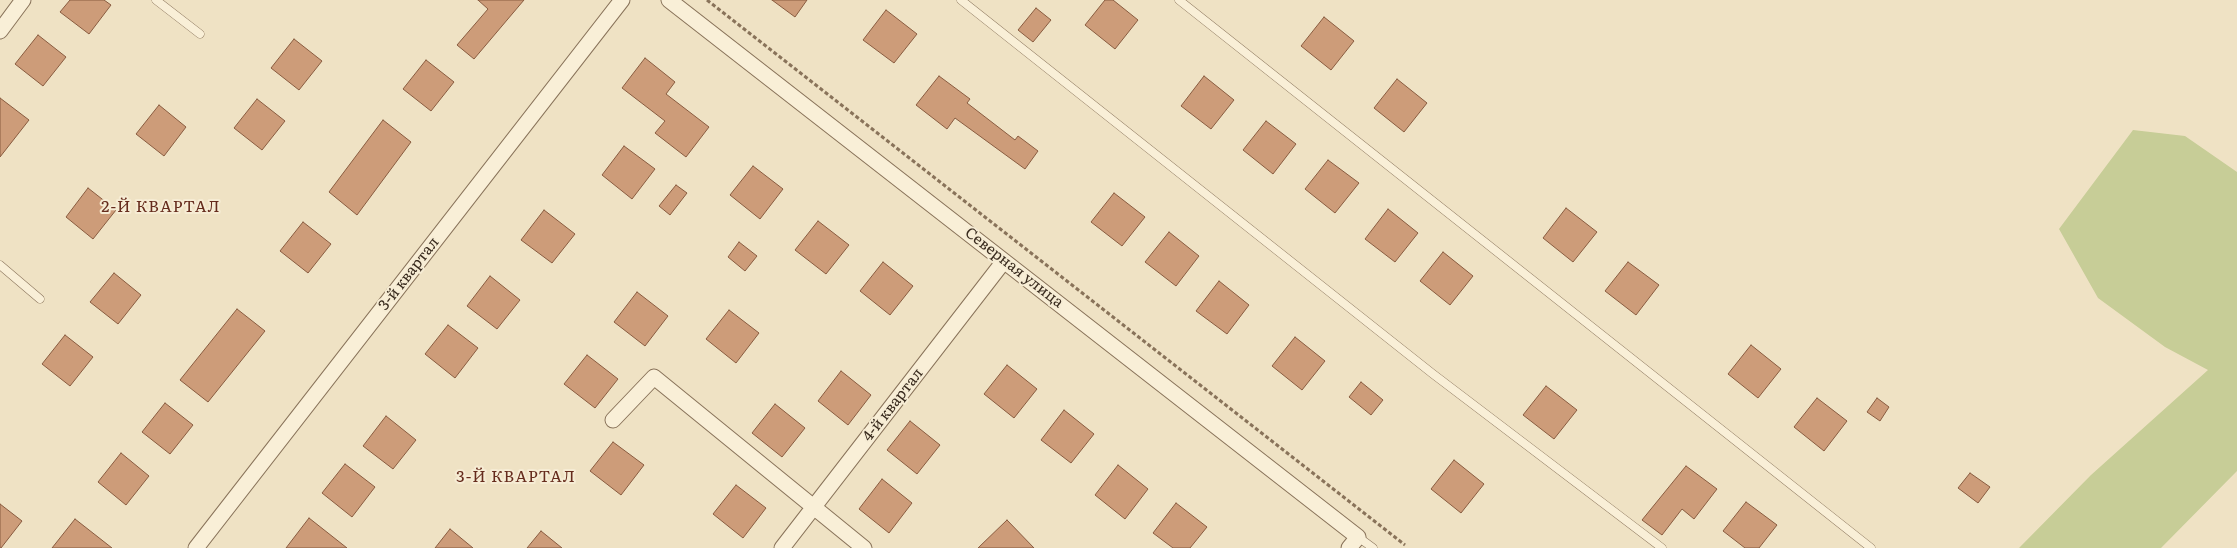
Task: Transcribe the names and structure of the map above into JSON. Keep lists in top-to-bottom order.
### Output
{
  "streets": {
    "street": ["Северная улица", "3-й квартал", "4-й квартал"]
  },
  "crossings": [
    ["Северная улица", "4-й квартал"]
  ],
  "districts": ["2-Й КВАРТАЛ", "3-Й КВАРТАЛ"]
}
